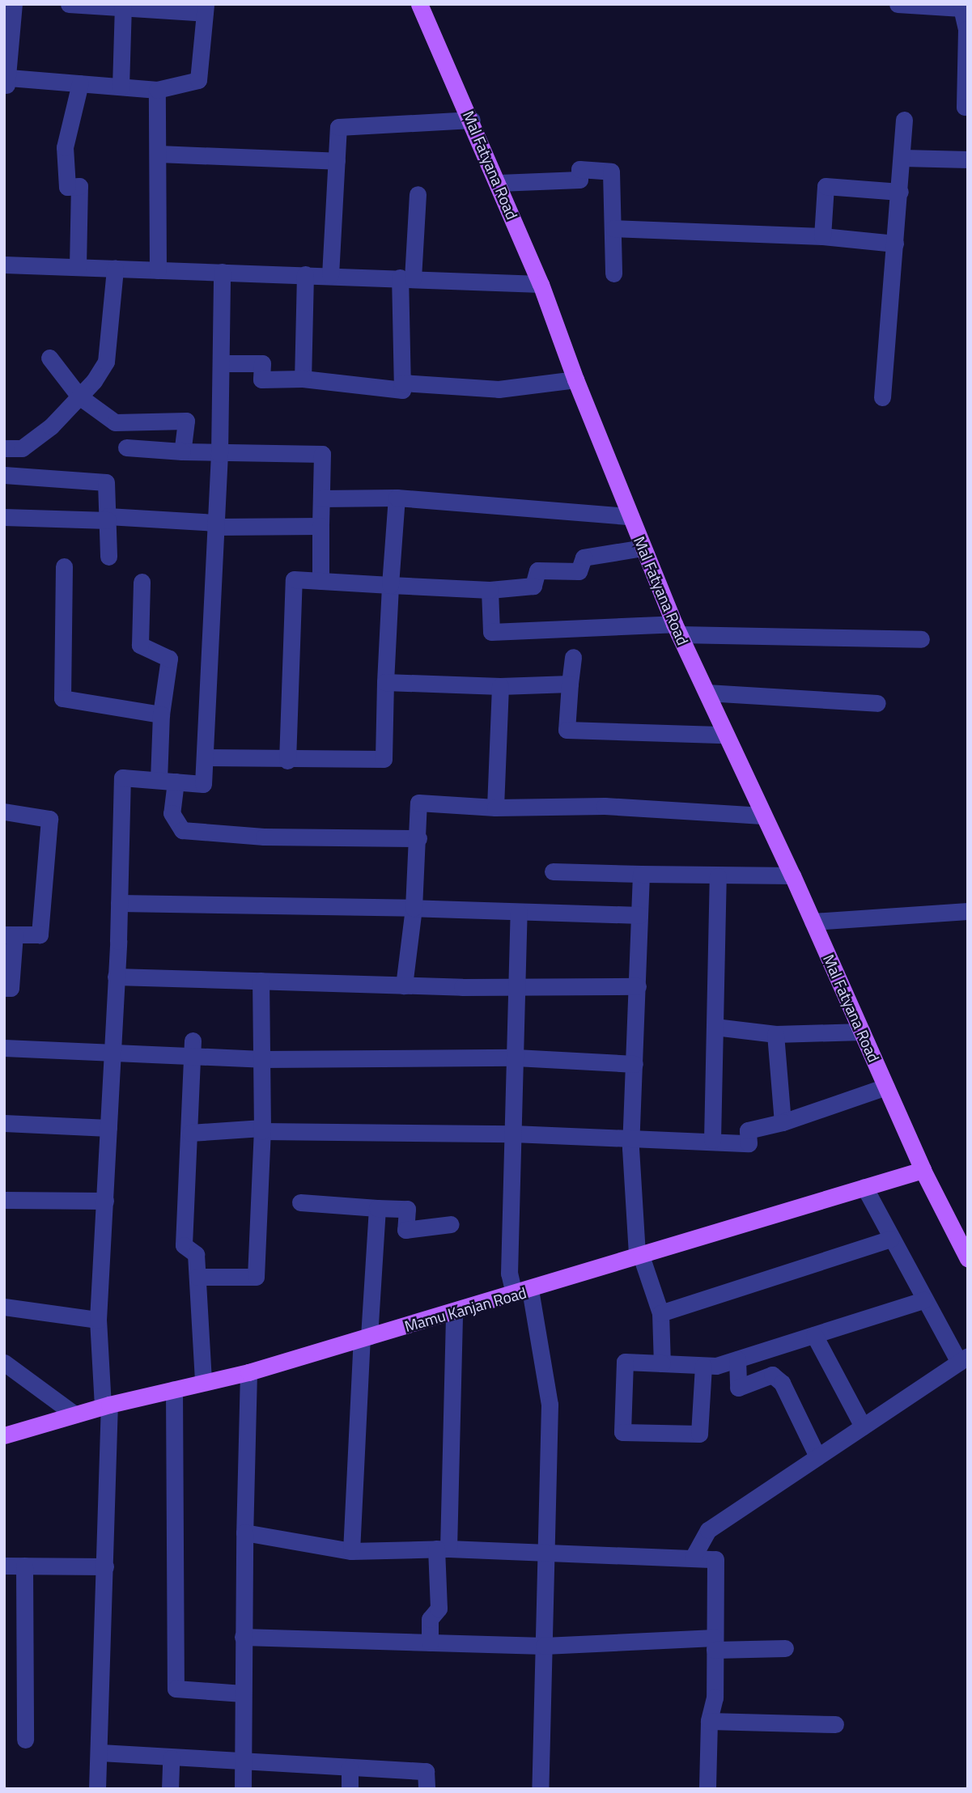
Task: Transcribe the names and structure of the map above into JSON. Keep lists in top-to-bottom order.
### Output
{
  "streets": {
    "main road": ["Mal Fatyana Road", "Mamu Kanjan Road"]
  },
  "crossings": [
    ["Mal Fatyana Road", "Mamu Kanjan Road"]
  ]
}
